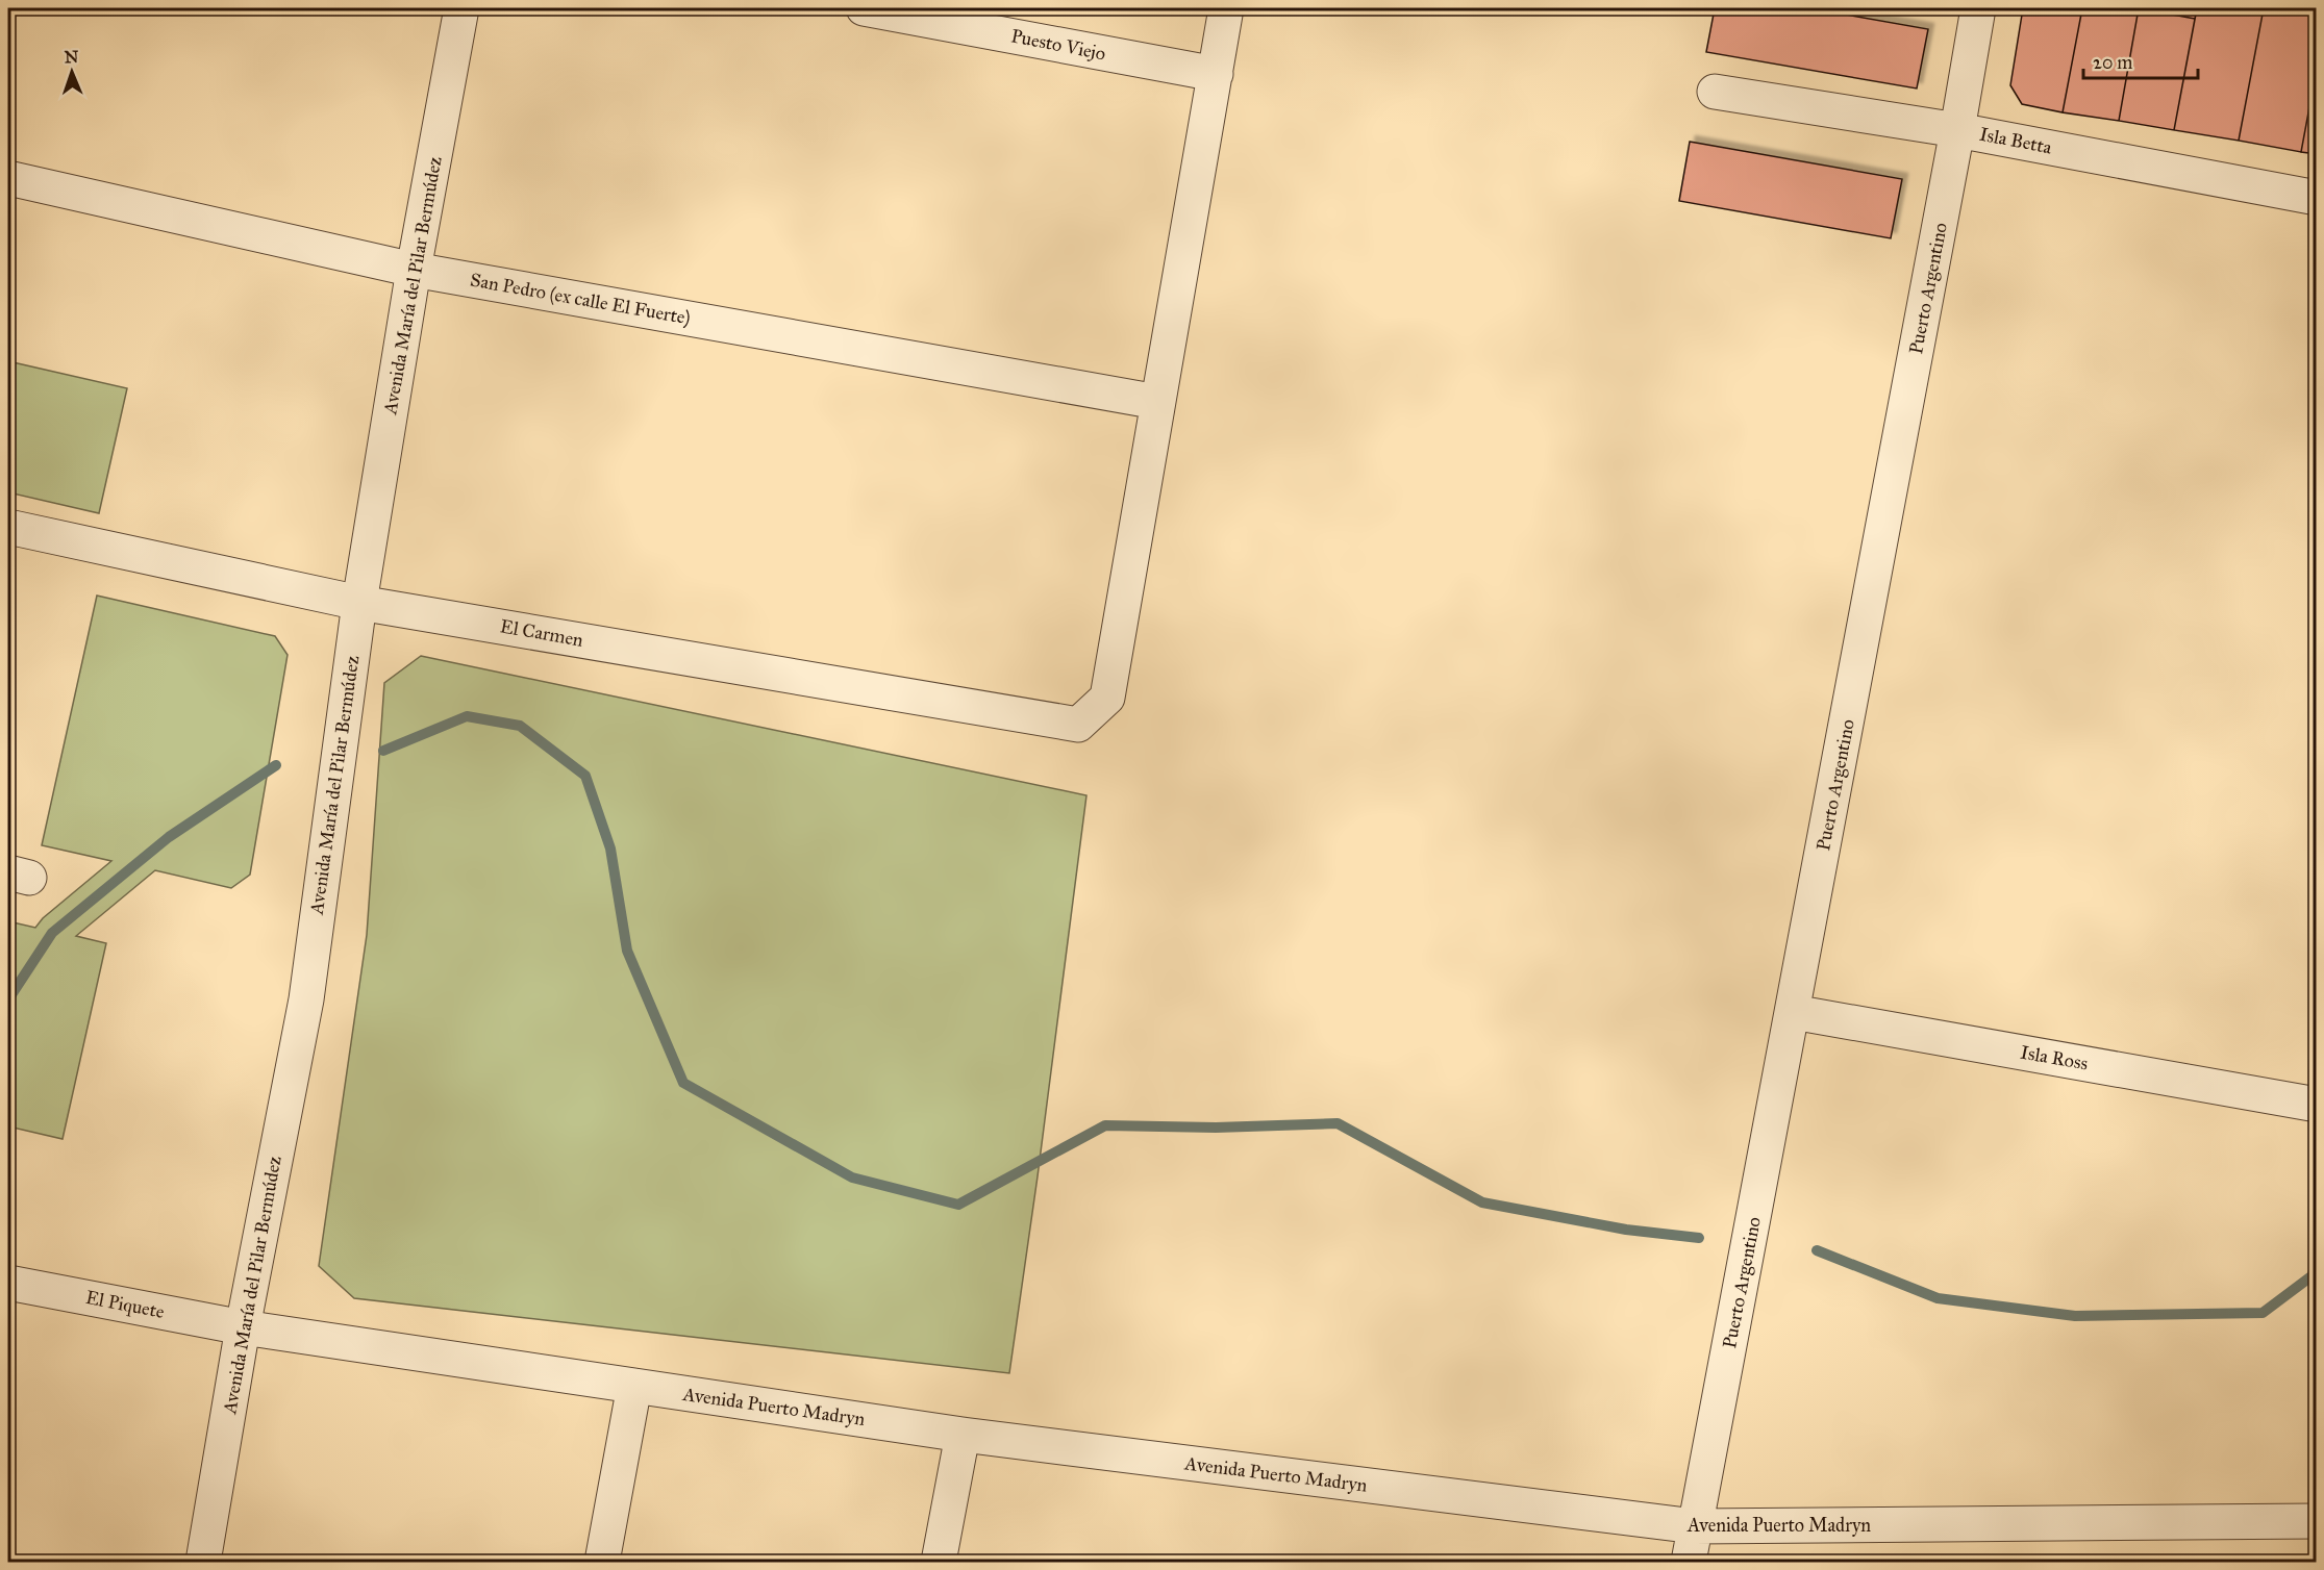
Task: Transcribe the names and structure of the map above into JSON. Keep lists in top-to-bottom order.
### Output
{
  "streets": {
    "street": [
      "Puesto Viejo",
      "Isla Betta",
      "Avenida María del Pilar Bermúdez",
      "Puerto Argentino",
      "San Pedro (ex calle El Fuerte)",
      "El Carmen",
      "Isla Ross",
      "El Piquete",
      "Avenida Puerto Madryn"
    ]
  },
  "crossings": [
    ["Isla Betta", "Puerto Argentino"],
    ["Avenida María del Pilar Bermúdez", "San Pedro (ex calle El Fuerte)"],
    ["Avenida María del Pilar Bermúdez", "El Carmen"],
    ["Avenida María del Pilar Bermúdez", "El Piquete"],
    ["Avenida María del Pilar Bermúdez", "Avenida Puerto Madryn"],
    ["Puerto Argentino", "Isla Ross"],
    ["Puerto Argentino", "Avenida Puerto Madryn"],
    ["San Pedro (ex calle El Fuerte)", "El Carmen"],
    ["El Piquete", "Avenida Puerto Madryn"]
  ],
  "scale_bar": "20 m",
  "north": "top"
}
